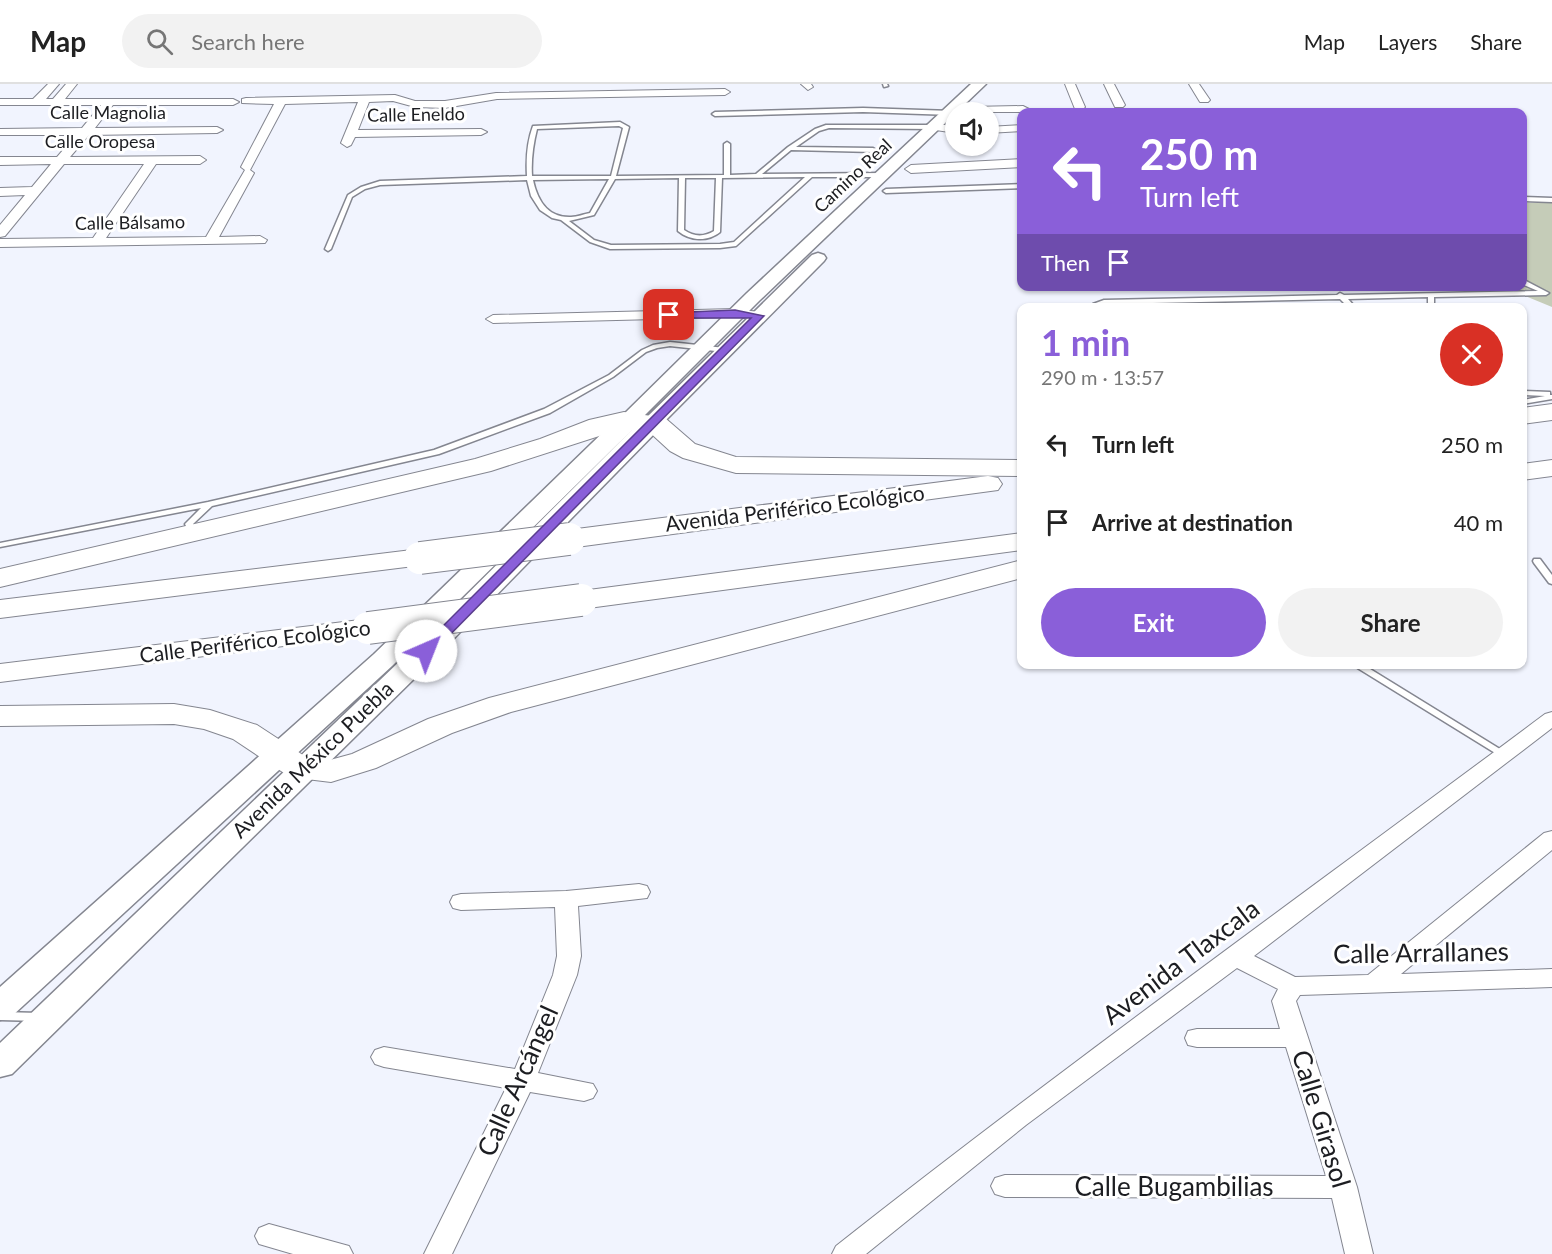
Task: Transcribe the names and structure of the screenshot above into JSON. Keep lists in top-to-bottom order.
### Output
{
  "streets": {
    "highway": ["Avenida Periférico Ecológico", "Calle Periférico Ecológico"],
    "main road": ["Avenida México Puebla"],
    "street": [
      "Calle Magnolia",
      "Calle Eneldo",
      "Calle Oropesa",
      "Camino Real",
      "Calle Bálsamo",
      "Calle Arrallanes",
      "Avenida Tlaxcala",
      "Calle Arcángel",
      "Calle Girasol",
      "Calle Bugambilias"
    ]
  },
  "crossings": [
    ["Camino Real", "Avenida México Puebla"],
    ["Calle Arrallanes", "Calle Girasol"],
    ["Calle Girasol", "Calle Bugambilias"]
  ],
  "page": {
    "header": "Map",
    "search": "Search here",
    "nav": ["Map", "Layers", "Share"],
    "turn": ["250 m", "Turn left"],
    "then": "Then",
    "heading": ["1 min", "290 m · 13:57"],
    "list": [
      {
        "name": "Turn left",
        "value": "250 m"
      },
      {
        "name": "Arrive at destination",
        "value": "40 m"
      }
    ],
    "buttons": ["Exit", "Share"]
  }
}
